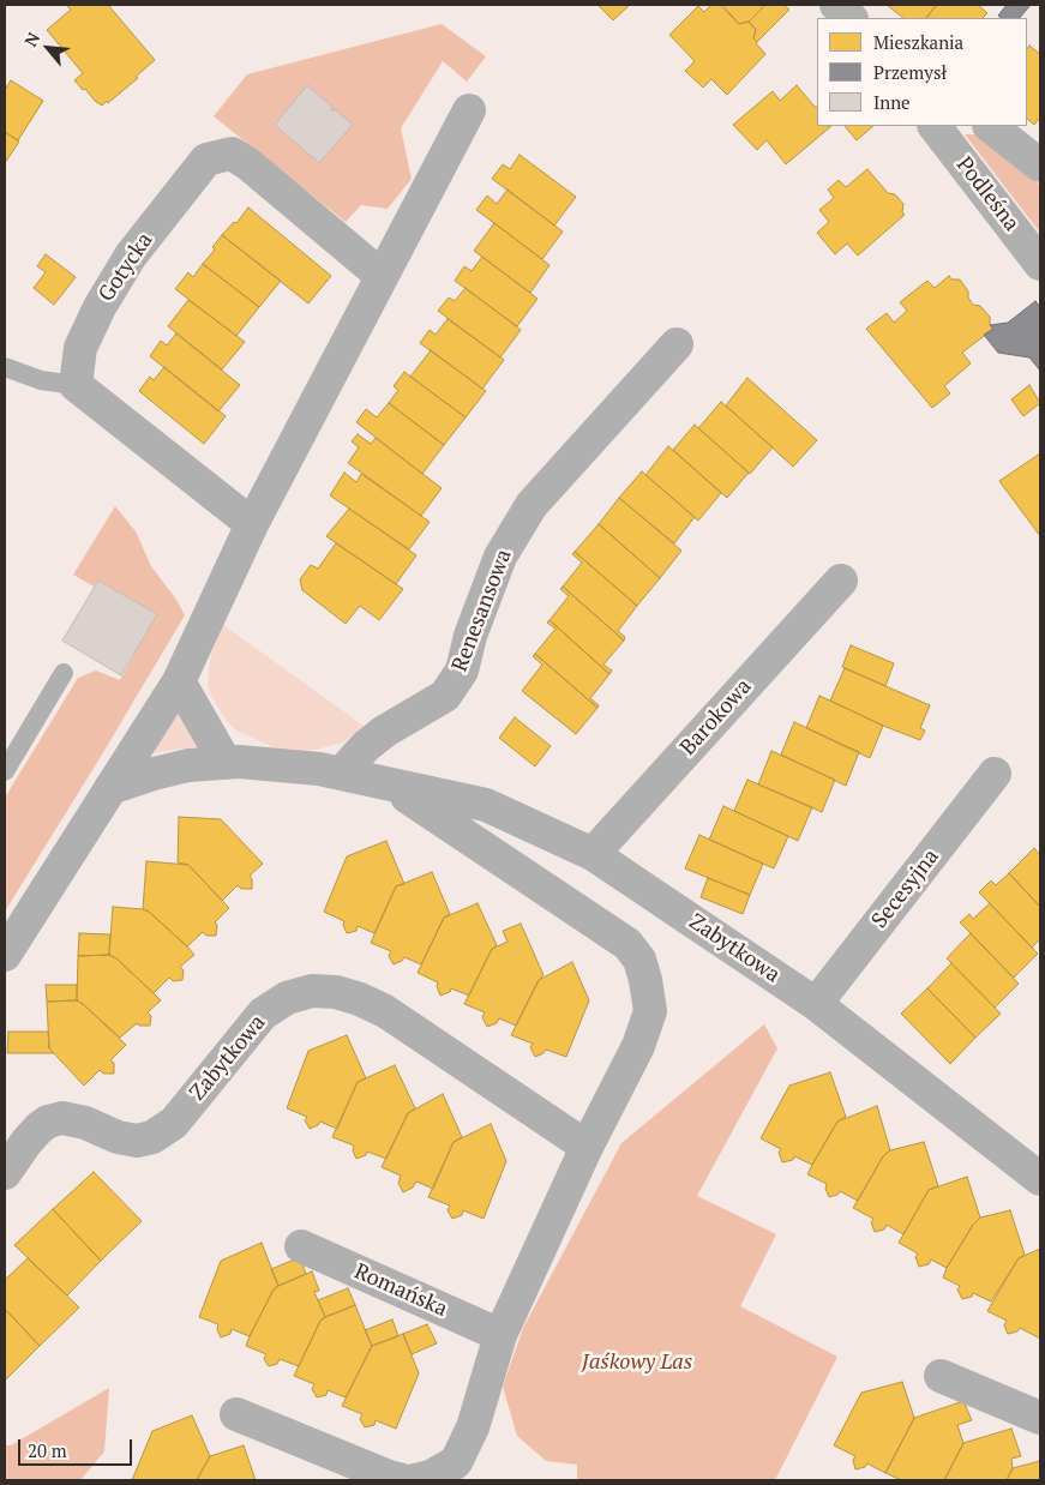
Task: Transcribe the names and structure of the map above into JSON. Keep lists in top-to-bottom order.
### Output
{
  "streets": {
    "street": [
      "Podleśna",
      "Gotycka",
      "Renesansowa",
      "Barokowa",
      "Secesyjna",
      "Zabytkowa",
      "Romańska"
    ]
  },
  "crossings": [
    ["Renesansowa", "Zabytkowa"],
    ["Barokowa", "Zabytkowa"],
    ["Secesyjna", "Zabytkowa"],
    ["Zabytkowa", "Romańska"]
  ],
  "parks": ["Jaśkowy Las"],
  "legend": ["Mieszkania", "Przemysł", "Inne"],
  "scale_bar": "20 m",
  "north": "top left"
}
